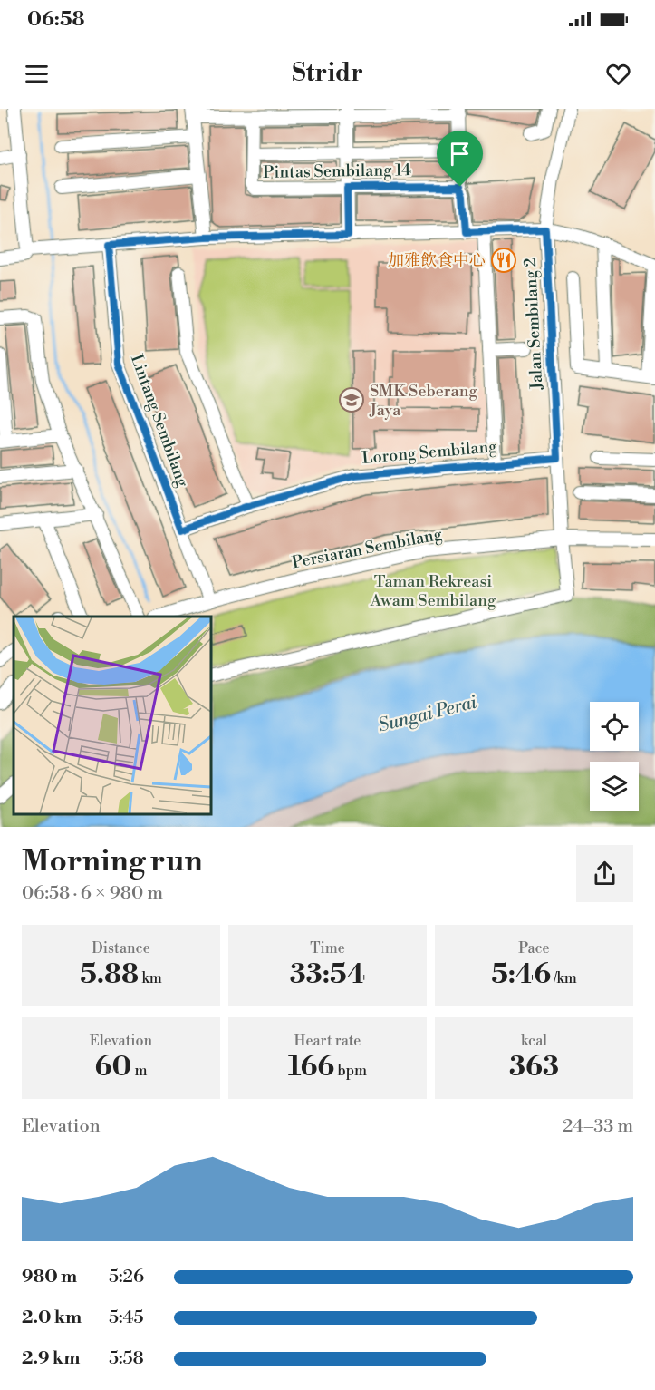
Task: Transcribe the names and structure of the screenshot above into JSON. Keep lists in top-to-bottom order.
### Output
{
  "streets": {
    "street": [
      "Pintas Sembilang 14",
      "Jalan Sembilang 2",
      "Lintang Sembilang",
      "Lorong Sembilang",
      "Persiaran Sembilang"
    ]
  },
  "crossings": [
    ["Jalan Sembilang 2", "Lorong Sembilang"],
    ["Jalan Sembilang 2", "Persiaran Sembilang"],
    ["Lintang Sembilang", "Lorong Sembilang"],
    ["Lintang Sembilang", "Persiaran Sembilang"]
  ],
  "water": ["Sungai Perai"],
  "parks": ["Taman Rekreasi Awam Sembilang"],
  "places": {
    "restaurant": ["加雅飲食中心"],
    "school or university": ["SMK Seberang Jaya"]
  },
  "page": {
    "status": "06:58",
    "header": "Stridr",
    "heading": ["Morning run", "06:58 · 6 × 980 m"],
    "stats": [
      ["Distance", "5.88 km"],
      ["Time", "33:54"],
      ["Pace", "5:46 /km"],
      ["Elevation", "60 m"],
      ["Heart rate", "166 bpm"],
      ["kcal", "363"]
    ],
    "chart": ["Elevation", "24–33 m"],
    "list": [
      {
        "name": "980 m",
        "note": "5:26"
      },
      {
        "name": "2.0 km",
        "note": "5:45"
      },
      {
        "name": "2.9 km",
        "note": "5:58"
      }
    ]
  }
}
